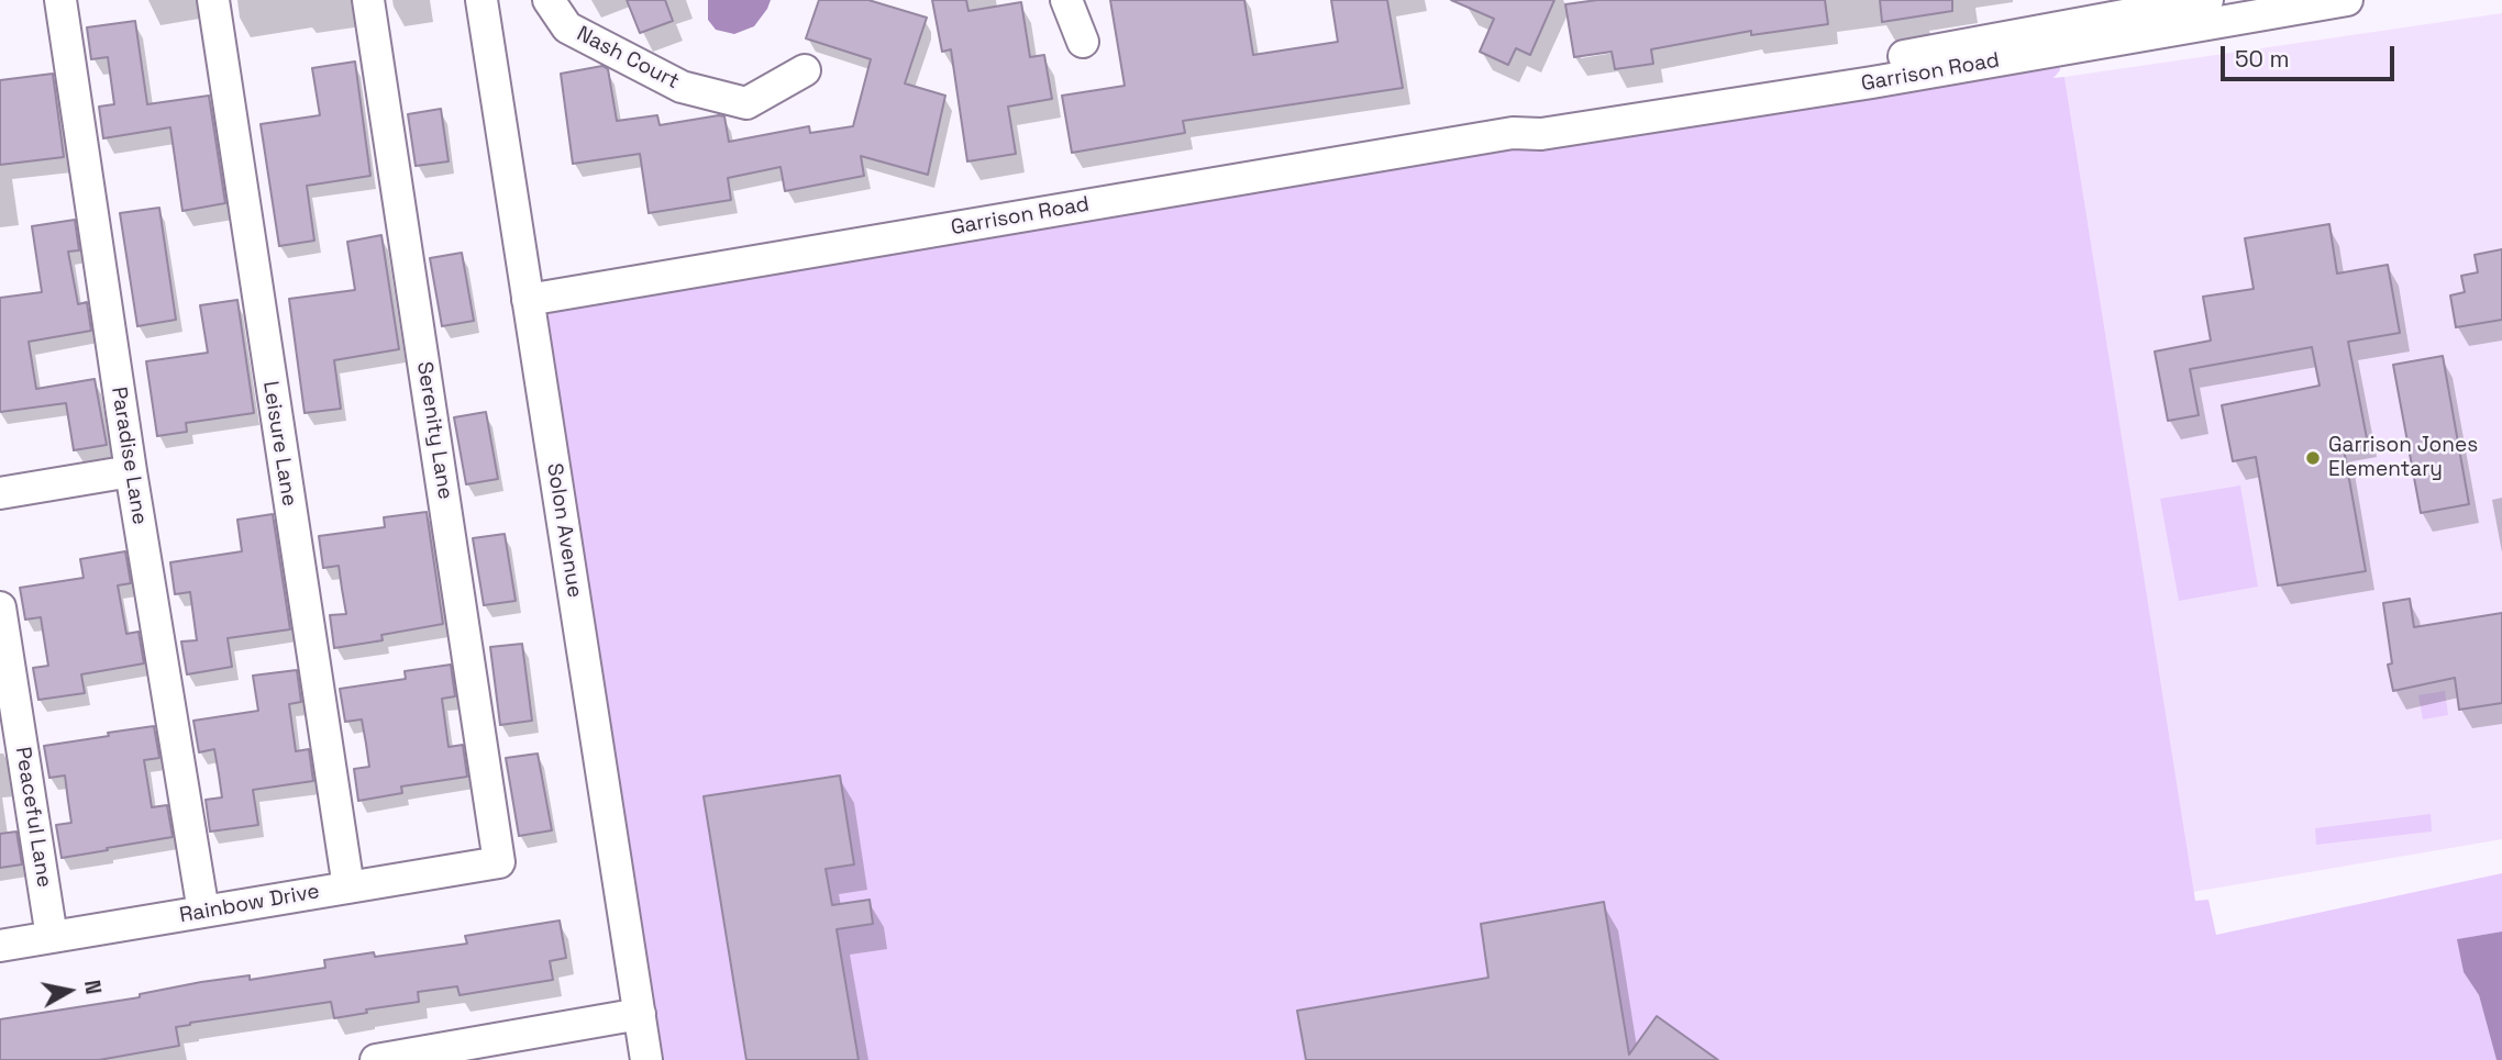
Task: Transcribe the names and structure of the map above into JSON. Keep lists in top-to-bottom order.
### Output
{
  "streets": {
    "street": [
      "Nash Court",
      "Garrison Road",
      "Serenity Lane",
      "Leisure Lane",
      "Paradise Lane",
      "Solon Avenue",
      "Peaceful Lane",
      "Rainbow Drive"
    ]
  },
  "crossings": [
    ["Garrison Road", "Solon Avenue"],
    ["Serenity Lane", "Rainbow Drive"],
    ["Leisure Lane", "Rainbow Drive"],
    ["Paradise Lane", "Rainbow Drive"],
    ["Peaceful Lane", "Rainbow Drive"]
  ],
  "places": ["Garrison Jones Elementary"],
  "scale_bar": "50 m",
  "north": "right"
}
